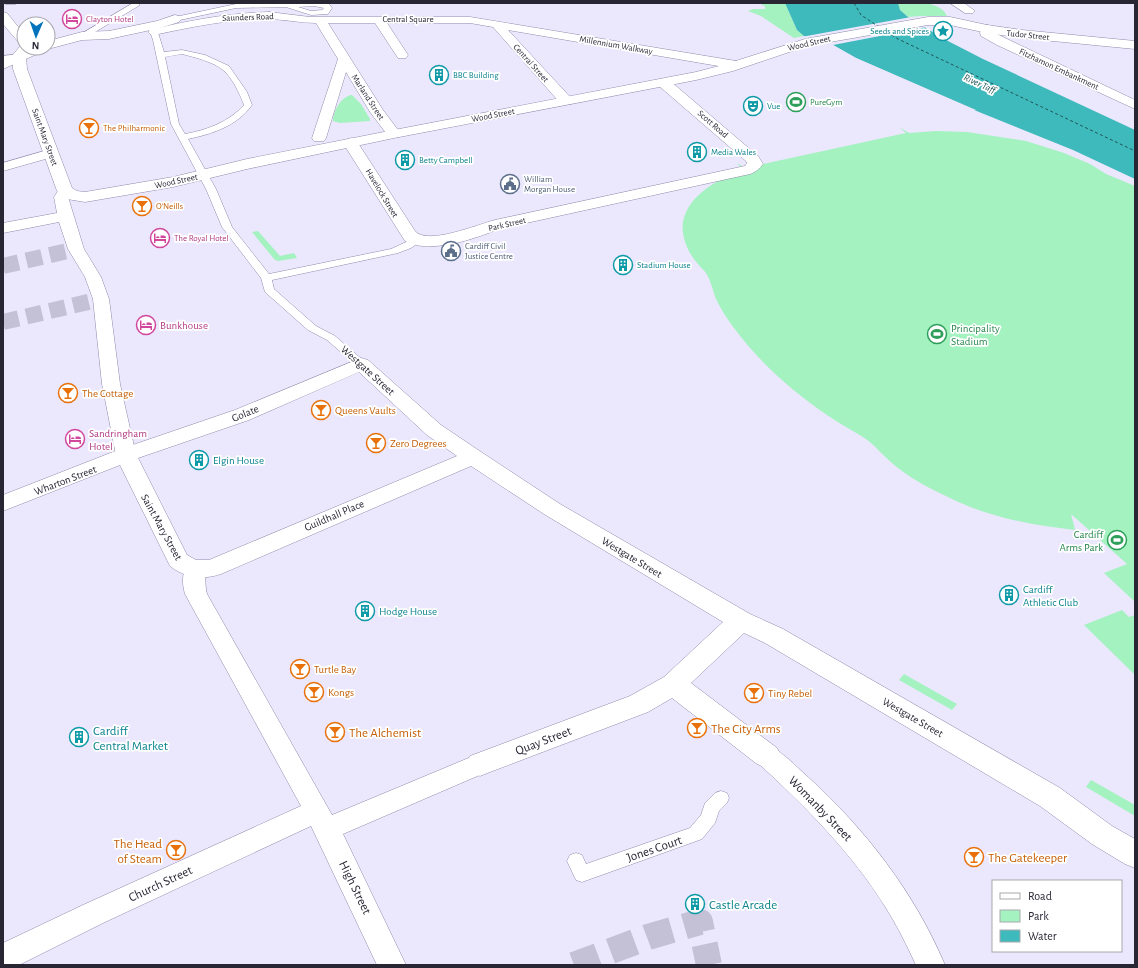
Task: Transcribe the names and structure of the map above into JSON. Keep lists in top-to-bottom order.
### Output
{
  "streets": {
    "street": [
      "Saunders Road",
      "Central Square",
      "Tudor Street",
      "Wood Street",
      "Millennium Walkway",
      "Central Street",
      "Fitzhamon Embankment",
      "Marland Street",
      "Scott Road",
      "Saint Mary Street",
      "Havelock Street",
      "Park Street",
      "Westgate Street",
      "Golate",
      "Wharton Street",
      "Guildhall Place",
      "Quay Street",
      "Womanby Street",
      "Church Street",
      "High Street"
    ],
    "lane": ["Jones Court"]
  },
  "crossings": [
    ["Saunders Road", "Central Square"],
    ["Saunders Road", "Marland Street"],
    ["Saunders Road", "Westgate Street"],
    ["Central Square", "Millennium Walkway"],
    ["Central Square", "Central Street"],
    ["Central Square", "Marland Street"],
    ["Tudor Street", "Wood Street"],
    ["Tudor Street", "Fitzhamon Embankment"],
    ["Wood Street", "Millennium Walkway"],
    ["Wood Street", "Central Street"],
    ["Wood Street", "Marland Street"],
    ["Wood Street", "Scott Road"],
    ["Wood Street", "Saint Mary Street"],
    ["Wood Street", "Havelock Street"],
    ["Wood Street", "Westgate Street"],
    ["Millennium Walkway", "Central Street"],
    ["Scott Road", "Park Street"],
    ["Saint Mary Street", "Golate"],
    ["Saint Mary Street", "Wharton Street"],
    ["Saint Mary Street", "Guildhall Place"],
    ["Havelock Street", "Park Street"],
    ["Park Street", "Westgate Street"],
    ["Westgate Street", "Golate"],
    ["Westgate Street", "Guildhall Place"],
    ["Westgate Street", "Quay Street"],
    ["Golate", "Wharton Street"],
    ["Quay Street", "Womanby Street"],
    ["Quay Street", "Church Street"],
    ["Quay Street", "High Street"],
    ["Church Street", "High Street"]
  ],
  "water": ["River Taff"],
  "places": {
    "hotel": [
      "Clayton Hotel",
      "The Royal Hotel",
      "Bunkhouse",
      "Sandringham Hotel"
    ],
    "place": ["Seeds and Spices"],
    "building": [
      "BBC Building",
      "Media Wales",
      "Betty Campbell",
      "Stadium House",
      "Elgin House",
      "Cardiff Athletic Club",
      "Hodge House",
      "Cardiff Central Market",
      "Castle Arcade"
    ],
    "sports": ["PureGym", "Principality Stadium", "Cardiff Arms Park"],
    "theatre": ["Vue"],
    "bar": [
      "The Philharmonic",
      "O'Neills",
      "The Cottage",
      "Queens Vaults",
      "Zero Degrees",
      "Turtle Bay",
      "Kongs",
      "Tiny Rebel",
      "The City Arms",
      "The Alchemist",
      "The Head of Steam",
      "The Gatekeeper"
    ],
    "public building": ["William Morgan House", "Cardiff Civil Justice Centre"]
  },
  "legend": ["Road", "Park", "Water"],
  "north": "bottom"
}
